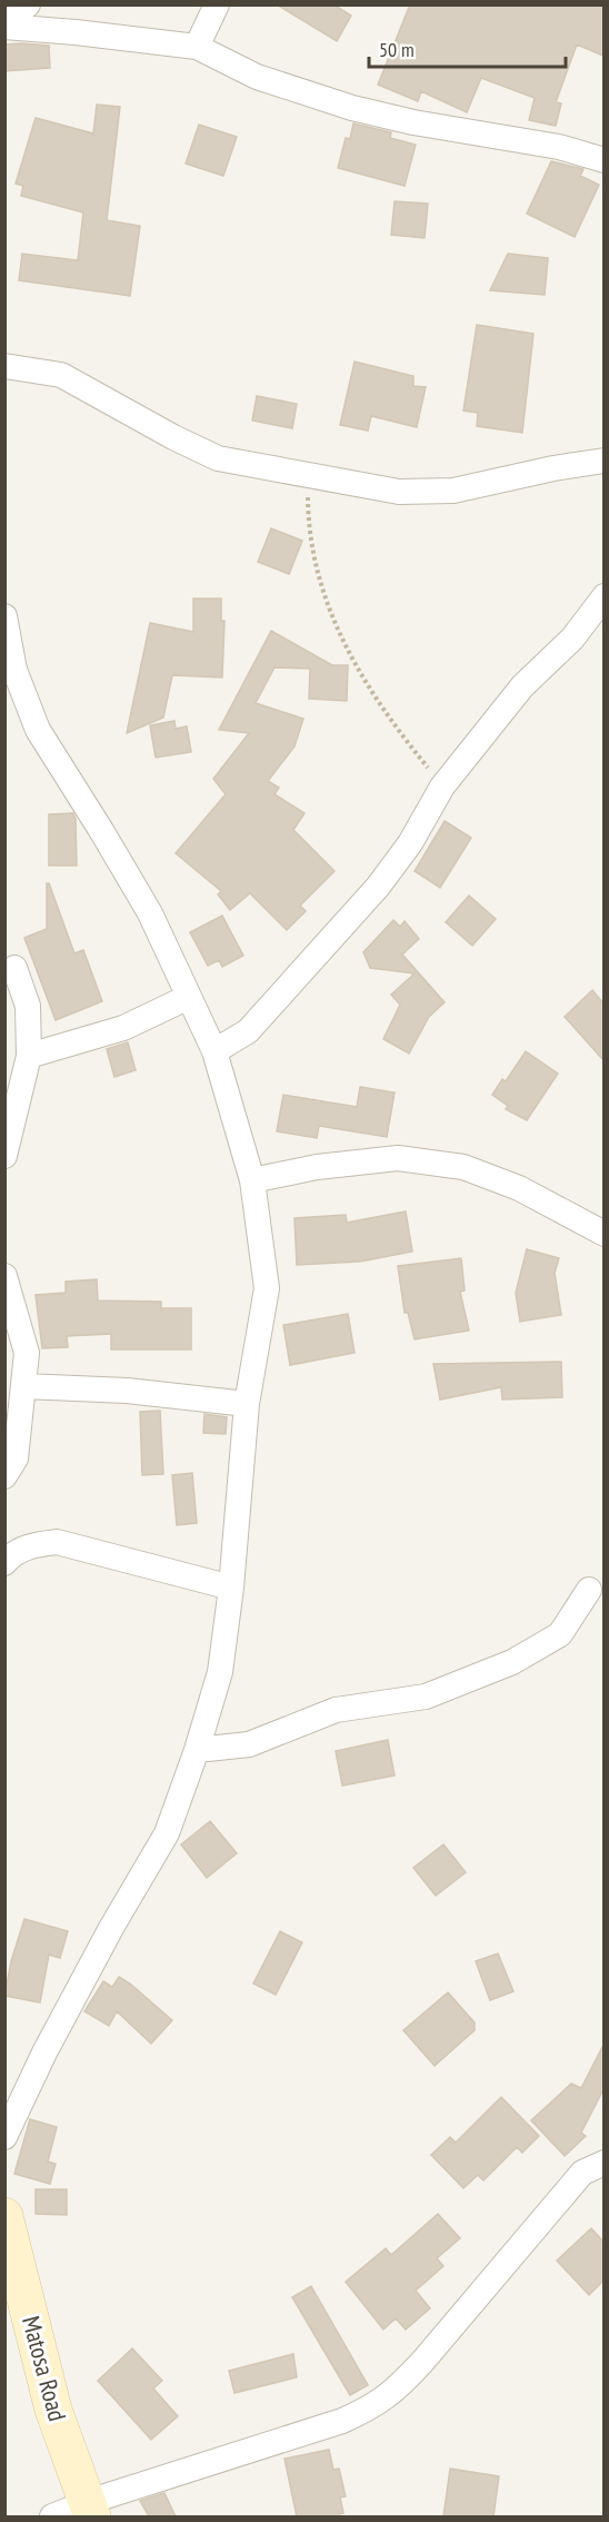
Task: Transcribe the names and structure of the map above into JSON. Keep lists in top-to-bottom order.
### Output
{
  "streets": {
    "street": ["Matosa Road"]
  },
  "scale_bar": "50 m"
}
